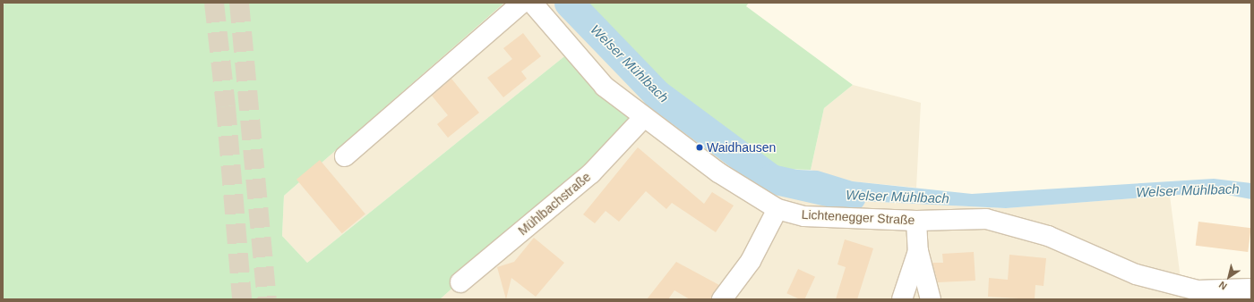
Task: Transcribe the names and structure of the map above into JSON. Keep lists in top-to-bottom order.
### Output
{
  "streets": {
    "street": ["Mühlbachstraße", "Lichtenegger Straße"]
  },
  "crossings": [
    ["Mühlbachstraße", "Lichtenegger Straße"]
  ],
  "water": ["Welser Mühlbach"],
  "places": ["Waidhausen"],
  "north": "bottom left"
}
